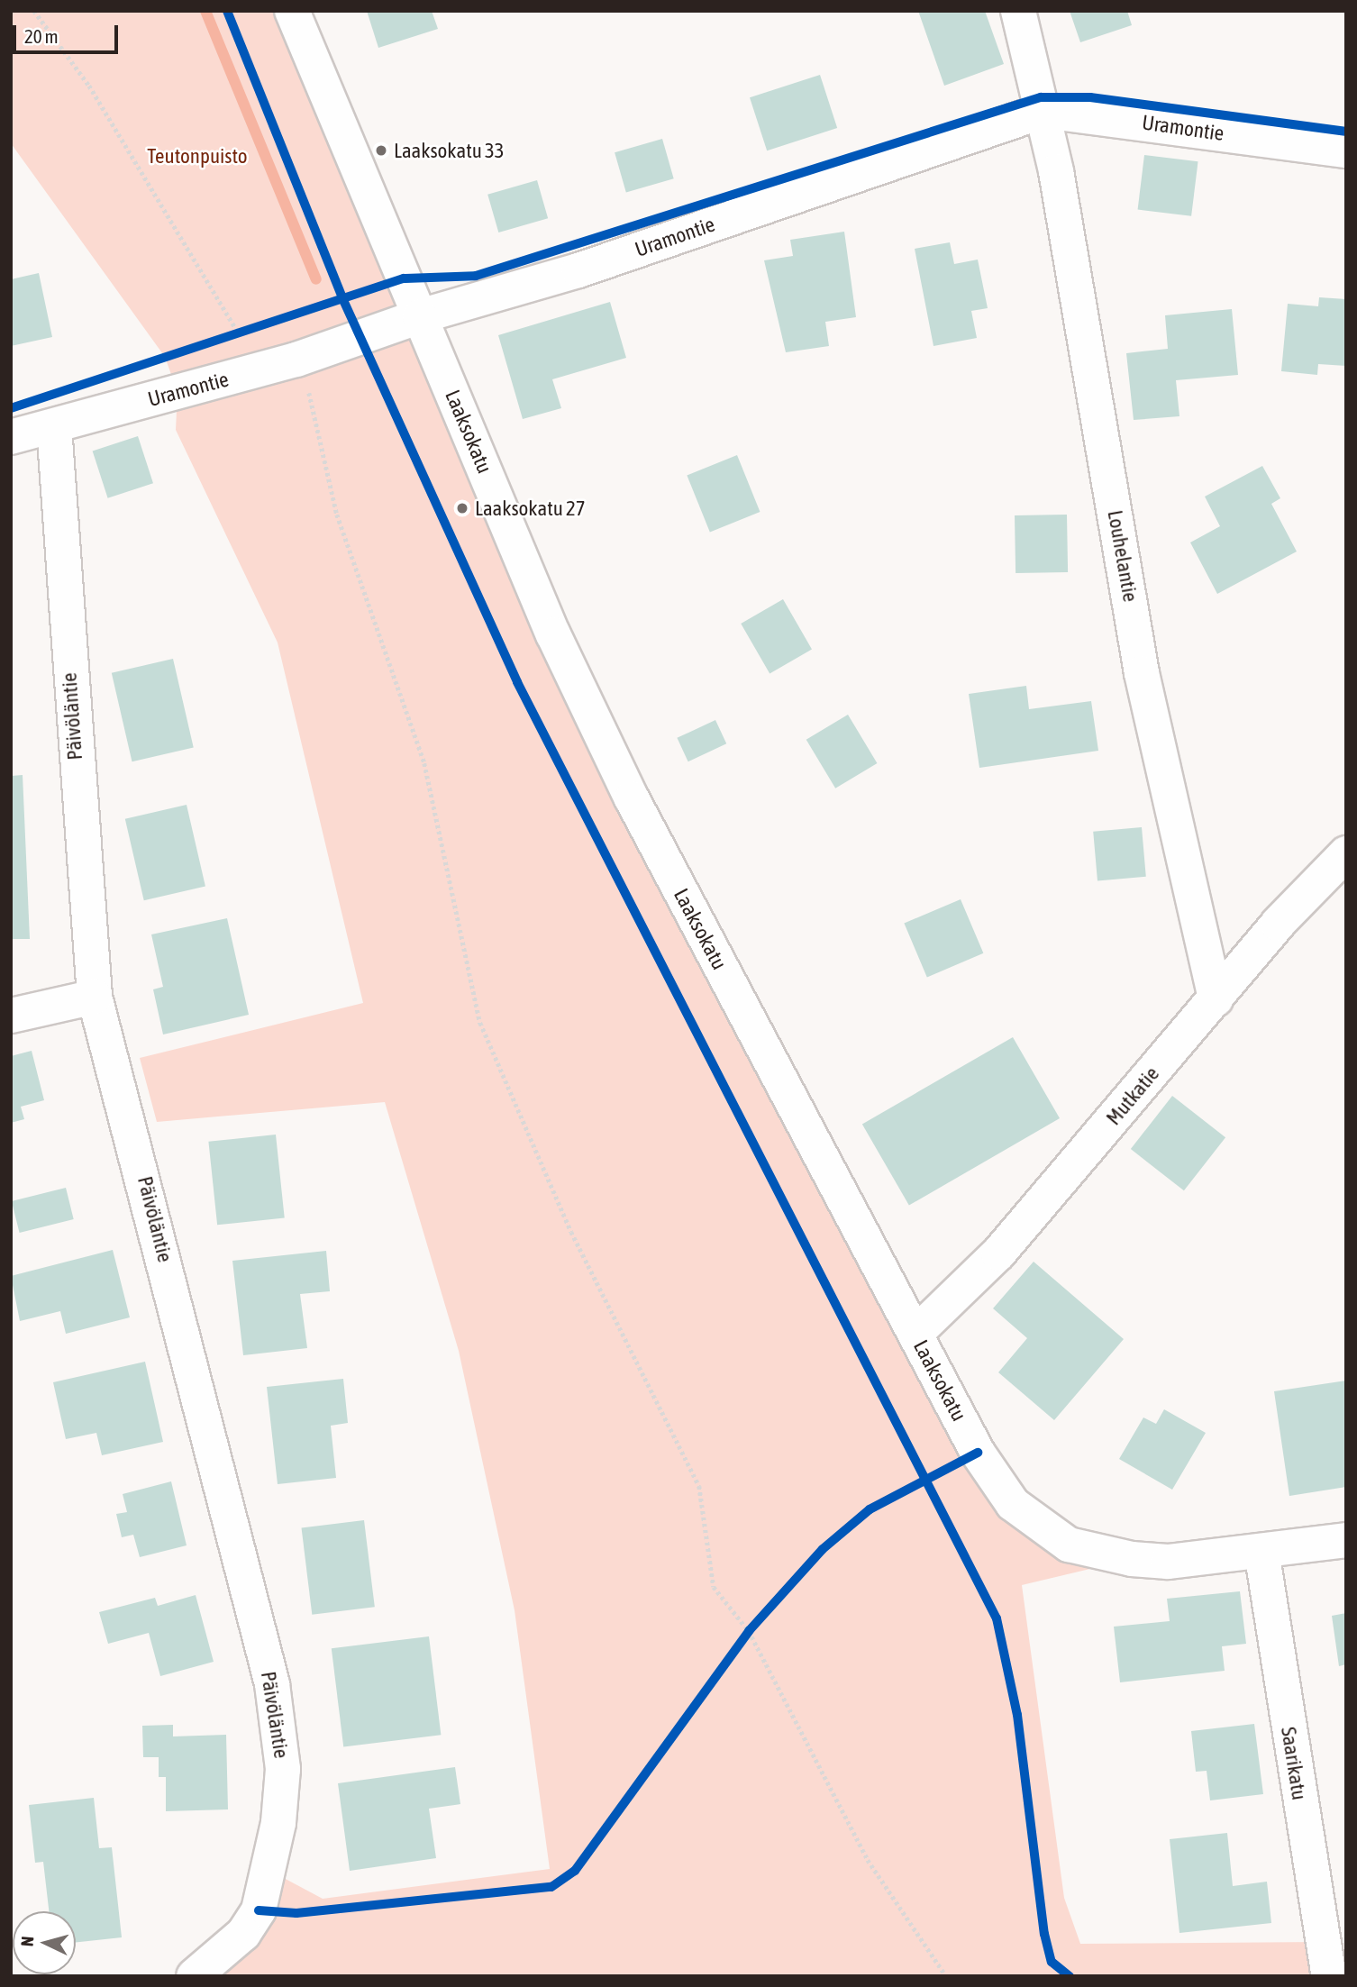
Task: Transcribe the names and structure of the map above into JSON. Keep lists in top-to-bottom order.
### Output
{
  "streets": {
    "street": [
      "Uramontie",
      "Laaksokatu",
      "Louhelantie",
      "Päivöläntie",
      "Mutkatie",
      "Saarikatu"
    ]
  },
  "crossings": [
    ["Uramontie", "Laaksokatu"],
    ["Uramontie", "Louhelantie"],
    ["Uramontie", "Päivöläntie"],
    ["Laaksokatu", "Mutkatie"],
    ["Laaksokatu", "Saarikatu"],
    ["Louhelantie", "Mutkatie"]
  ],
  "parks": ["Teutonpuisto"],
  "places": ["Laaksokatu 33", "Laaksokatu 27"],
  "scale_bar": "20 m",
  "north": "left"
}
